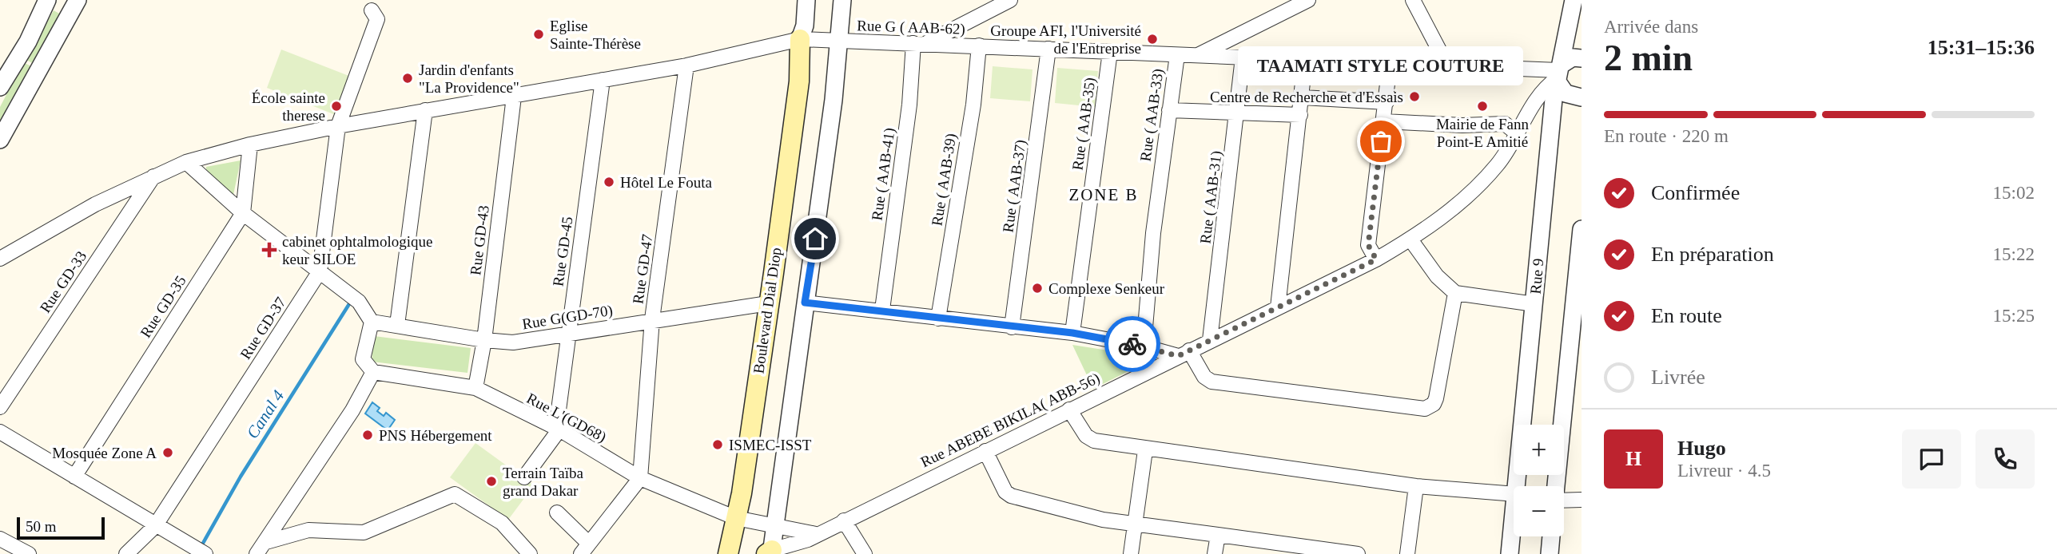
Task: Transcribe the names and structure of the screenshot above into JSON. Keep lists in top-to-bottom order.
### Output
{
  "streets": {
    "main road": ["Boulevard Dial Diop"],
    "street": [
      "Rue G ( AAB-62)",
      "Rue ( AAB-33)",
      "Rue ( AAB-35)",
      "Rue ( AAB-41)",
      "Rue ( AAB-39)",
      "Rue ( AAB-37)",
      "Rue ( AAB-31)",
      "Rue GD-43",
      "Rue GD-45",
      "Rue GD-47",
      "Rue 9",
      "Rue GD-33",
      "Rue GD-35",
      "Rue G(GD-70)",
      "Rue GD-37",
      "Rue L'(GD68)",
      "Rue ABEBE BIKILA( ABB-56)"
    ]
  },
  "crossings": [
    ["Rue G ( AAB-62)", "Rue ( AAB-33)"],
    ["Rue G ( AAB-62)", "Rue ( AAB-35)"],
    ["Rue G ( AAB-62)", "Rue ( AAB-41)"],
    ["Rue G ( AAB-62)", "Rue ( AAB-39)"],
    ["Rue G ( AAB-62)", "Rue ( AAB-37)"],
    ["Rue G ( AAB-62)", "Rue ( AAB-31)"],
    ["Rue G ( AAB-62)", "Rue GD-43"],
    ["Rue G ( AAB-62)", "Rue GD-45"],
    ["Rue G ( AAB-62)", "Rue GD-47"],
    ["Rue G ( AAB-62)", "Rue 9"],
    ["Rue G ( AAB-62)", "Rue GD-33"],
    ["Rue G ( AAB-62)", "Rue GD-35"],
    ["Rue G ( AAB-62)", "Boulevard Dial Diop"],
    ["Rue G ( AAB-62)", "Rue GD-37"],
    ["Rue G ( AAB-62)", "Rue ABEBE BIKILA( ABB-56)"],
    ["Rue ( AAB-31)", "Rue ABEBE BIKILA( ABB-56)"],
    ["Rue GD-43", "Rue G(GD-70)"],
    ["Rue GD-43", "Rue L'(GD68)"],
    ["Rue GD-45", "Rue G(GD-70)"],
    ["Rue GD-45", "Rue L'(GD68)"],
    ["Rue GD-47", "Rue G(GD-70)"],
    ["Rue GD-47", "Rue L'(GD68)"],
    ["Rue 9", "Rue ABEBE BIKILA( ABB-56)"],
    ["Boulevard Dial Diop", "Rue G(GD-70)"],
    ["Boulevard Dial Diop", "Rue L'(GD68)"]
  ],
  "districts": ["ZONE B"],
  "water": ["Canal 4"],
  "places": {
    "other": [
      "Eglise Sainte-Thérèse",
      "Groupe AFI, l'Université de l'Entreprise",
      "Jardin d'enfants \"La Providence\"",
      "Centre de Recherche et d'Essais",
      "École sainte therese",
      "Mairie de Fann Point-E Amitié",
      "TAAMATI STYLE COUTURE",
      "Hôtel Le Fouta",
      "Complexe Senkeur",
      "PNS Hébergement",
      "ISMEC-ISST",
      "Mosquée Zone A",
      "Terrain Taïba grand Dakar"
    ],
    "health": ["cabinet ophtalmologique keur SILOE"]
  },
  "scale_bar": "50 m",
  "page": {
    "heading": ["2 min", "Arrivée dans", "15:31–15:36"],
    "panel": ["Hugo", "Livreur · 4.5"],
    "bubble": "TAAMATI STYLE COUTURE",
    "bar": "En route · 220 m",
    "list": [
      ["Confirmée", "15:02"],
      ["En préparation", "15:22"],
      ["En route", "15:25"],
      "Livrée"
    ],
    "map_buttons": ["+", "−"],
    "round": "H",
    "scale": "50 m"
  }
}
